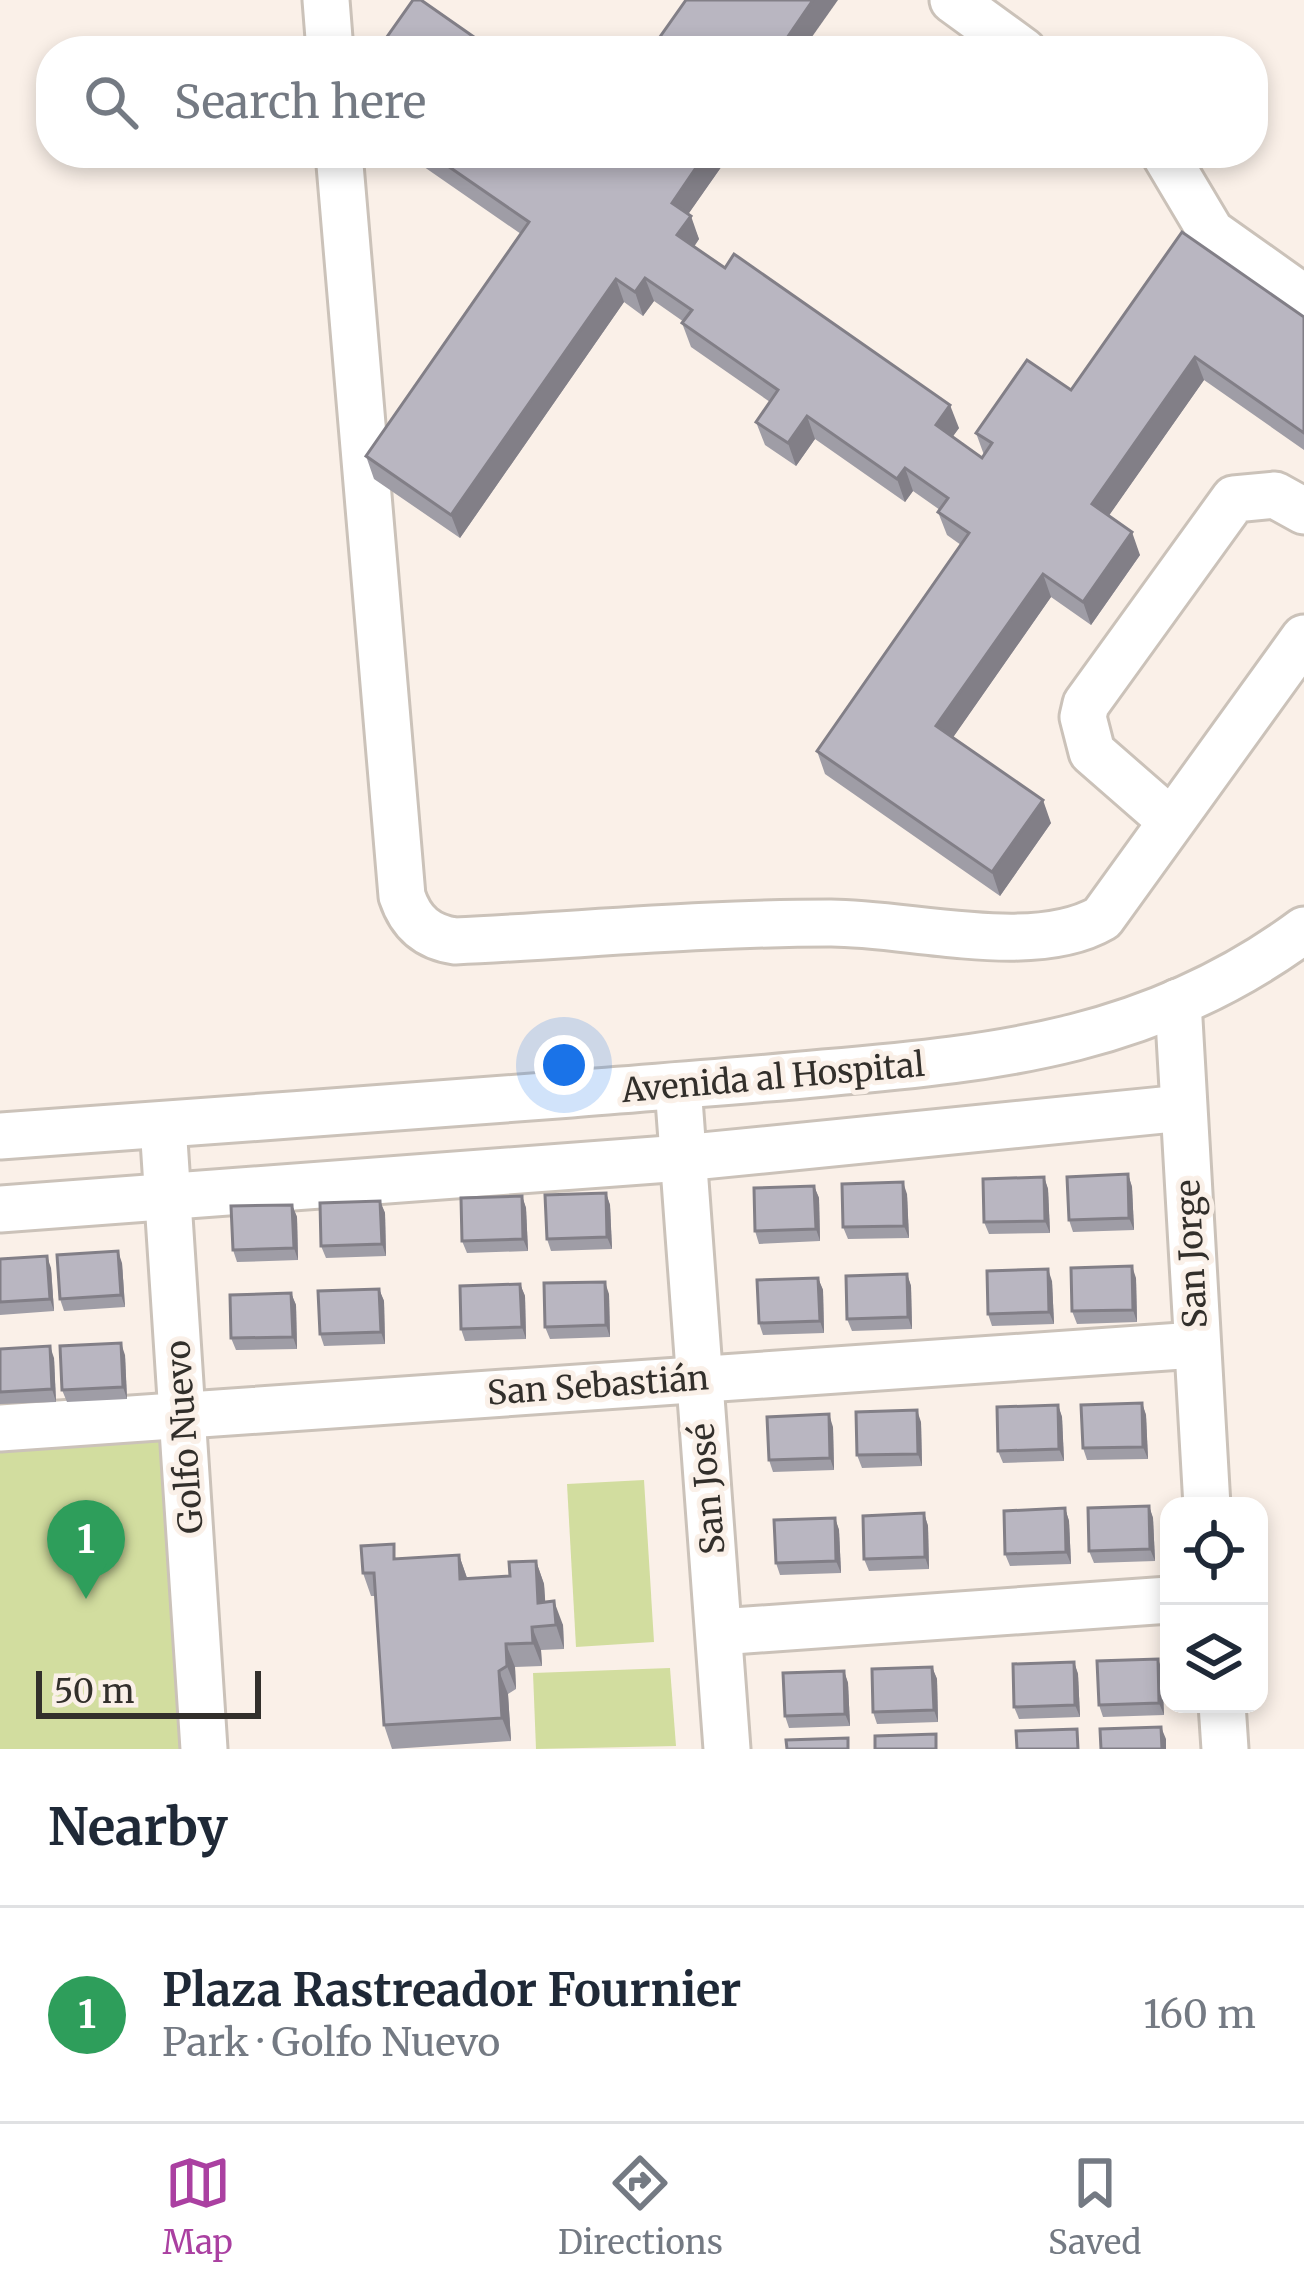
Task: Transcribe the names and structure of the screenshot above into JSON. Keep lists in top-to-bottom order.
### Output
{
  "streets": {
    "street": [
      "Avenida al Hospital",
      "San Jorge",
      "San Sebastián",
      "Golfo Nuevo",
      "San José"
    ]
  },
  "crossings": [
    ["Avenida al Hospital", "San Jorge"],
    ["Avenida al Hospital", "Golfo Nuevo"],
    ["Avenida al Hospital", "San José"],
    ["San Jorge", "San Sebastián"],
    ["San Sebastián", "Golfo Nuevo"],
    ["San Sebastián", "San José"]
  ],
  "scale_bar": "50 m",
  "page": {
    "search": "Search here",
    "pins": "1",
    "scale": "50 m",
    "heading": "Nearby",
    "list": [
      {
        "mark": "1",
        "name": "Plaza Rastreador Fournier",
        "note": "Park · Golfo Nuevo",
        "value": "160 m"
      }
    ],
    "nav": ["Map", "Directions", "Saved"]
  }
}
